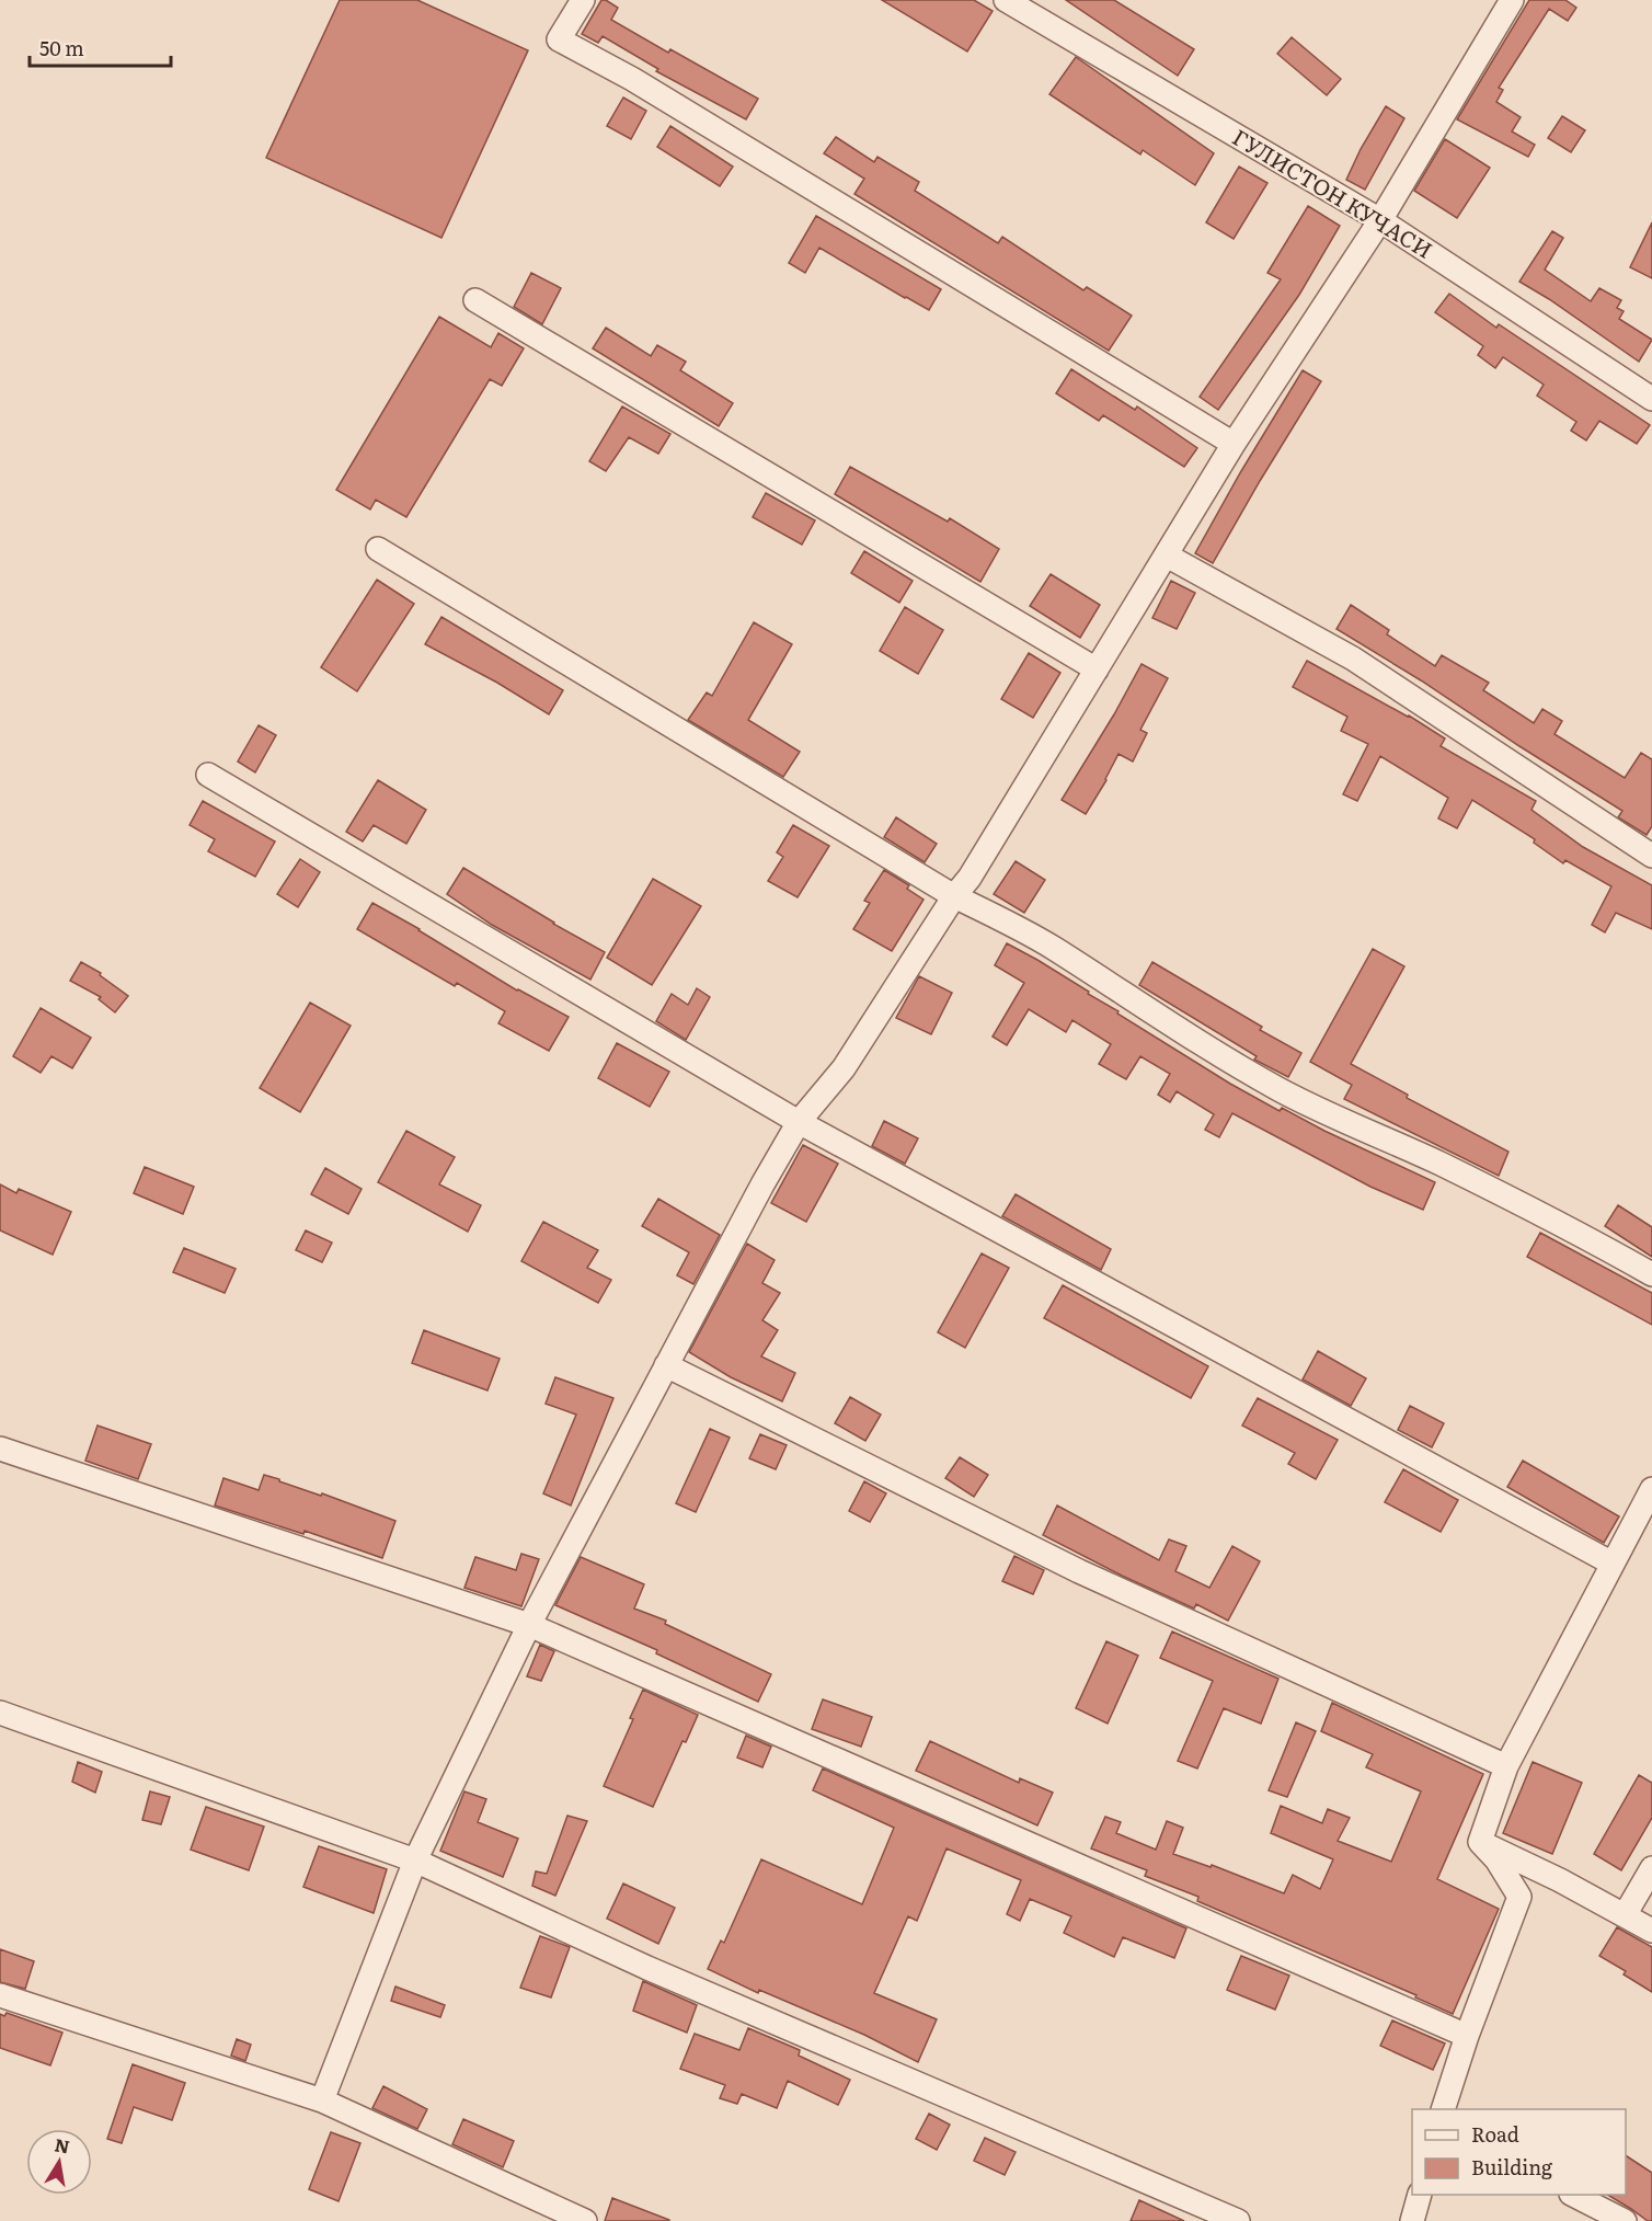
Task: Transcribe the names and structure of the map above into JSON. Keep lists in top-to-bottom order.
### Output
{
  "streets": {
    "street": ["ГУЛИСТОН КУЧАСИ"]
  },
  "legend": ["Road", "Building"],
  "scale_bar": "50 m",
  "north": "top"
}
